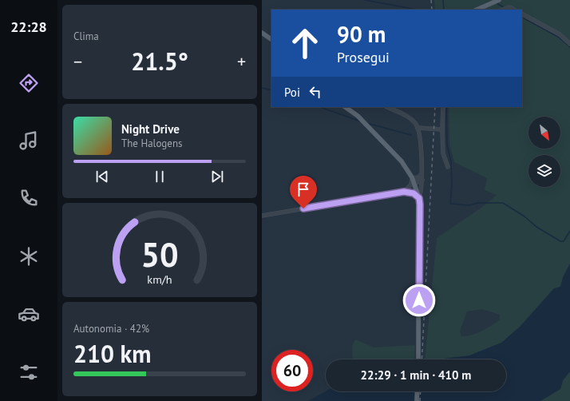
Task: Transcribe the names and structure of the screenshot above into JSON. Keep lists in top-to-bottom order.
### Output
{
  "north": "bottom right",
  "page": {
    "tabs": "22:28",
    "tile": [
      "Clima",
      ["Autonomia · 42%", "210 km"]
    ],
    "turn": ["90 m", "Prosegui"],
    "heat": ["−", "21.5°", "+"],
    "then": "Poi",
    "song": ["Night Drive", "The Halogens"],
    "limit": "60",
    "trip": "22:29 · 1 min · 410 m",
    "gauge": ["50", "km/h"]
  }
}
